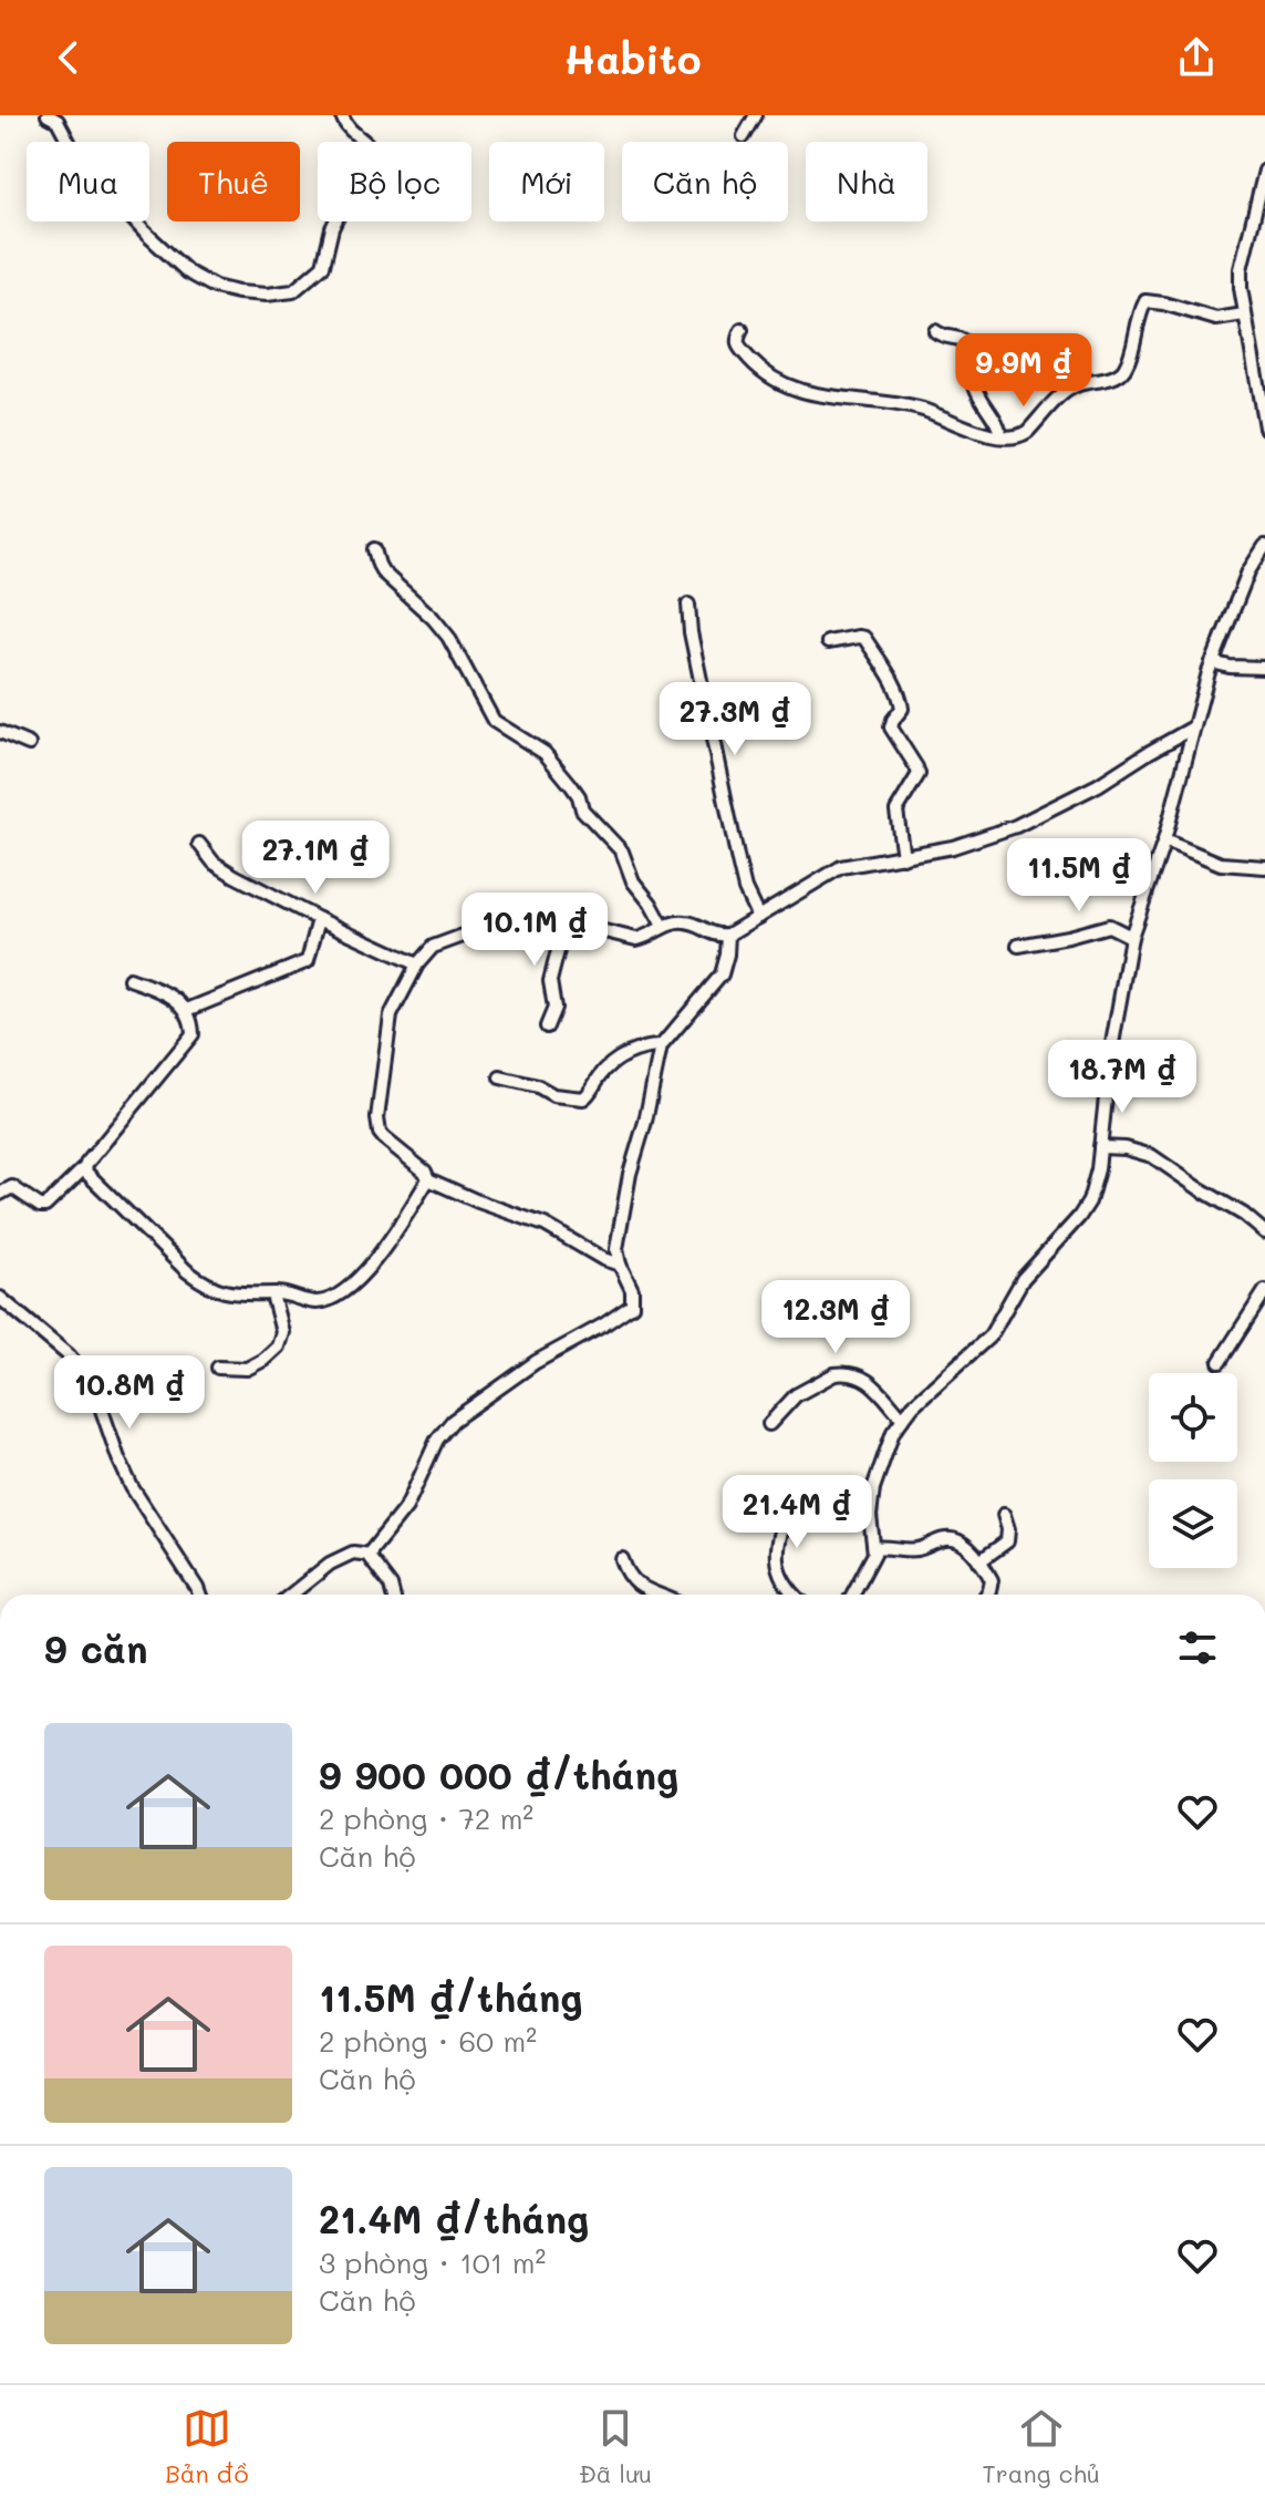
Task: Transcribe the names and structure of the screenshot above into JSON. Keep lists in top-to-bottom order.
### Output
{
  "page": {
    "header": "Habito",
    "chip": [
      "Mua",
      "Thuê",
      "Bộ lọc",
      "Mới",
      "Căn hộ",
      "Nhà"
    ],
    "price": [
      "9.9M ₫",
      "27.3M ₫",
      "27.1M ₫",
      "11.5M ₫",
      "10.1M ₫",
      "18.7M ₫",
      "12.3M ₫",
      "10.8M ₫",
      "21.4M ₫"
    ],
    "heading": "9 căn",
    "list": [
      {
        "name": "9 900 000 ₫/tháng",
        "note": "2 phòng · 72 m² · Căn hộ"
      },
      {
        "name": "11.5M ₫/tháng",
        "note": "2 phòng · 60 m² · Căn hộ"
      },
      {
        "name": "21.4M ₫/tháng",
        "note": "3 phòng · 101 m² · Căn hộ"
      }
    ],
    "tabs": ["Bản đồ", "Đã lưu", "Trang chủ"]
  }
}
